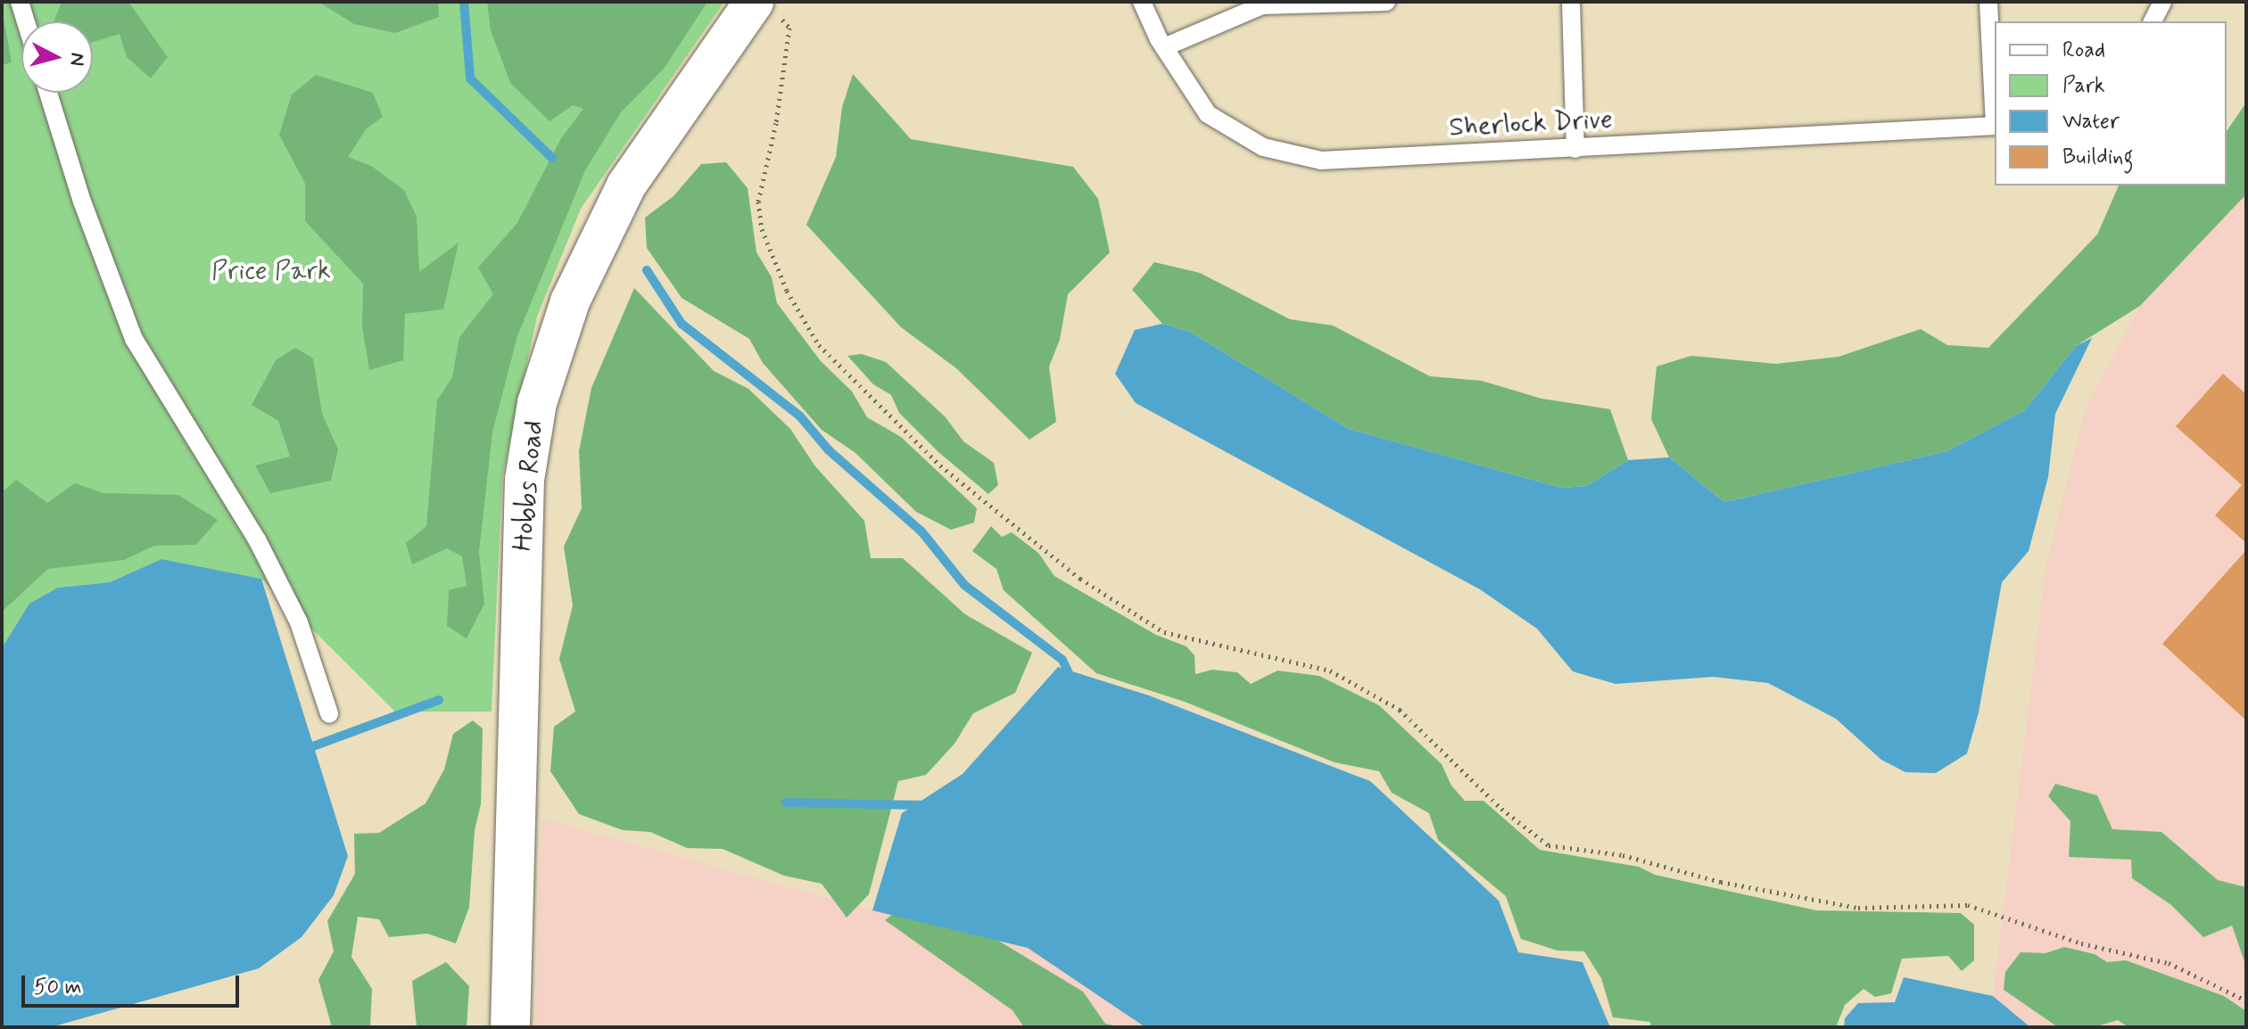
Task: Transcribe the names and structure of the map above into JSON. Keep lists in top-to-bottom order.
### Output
{
  "streets": {
    "street": ["Hobbs Road"],
    "lane": ["Sherlock Drive"]
  },
  "parks": ["Price Park"],
  "legend": [
    "Road",
    "Park",
    "Water",
    "Building"
  ],
  "scale_bar": "50 m",
  "north": "right"
}
